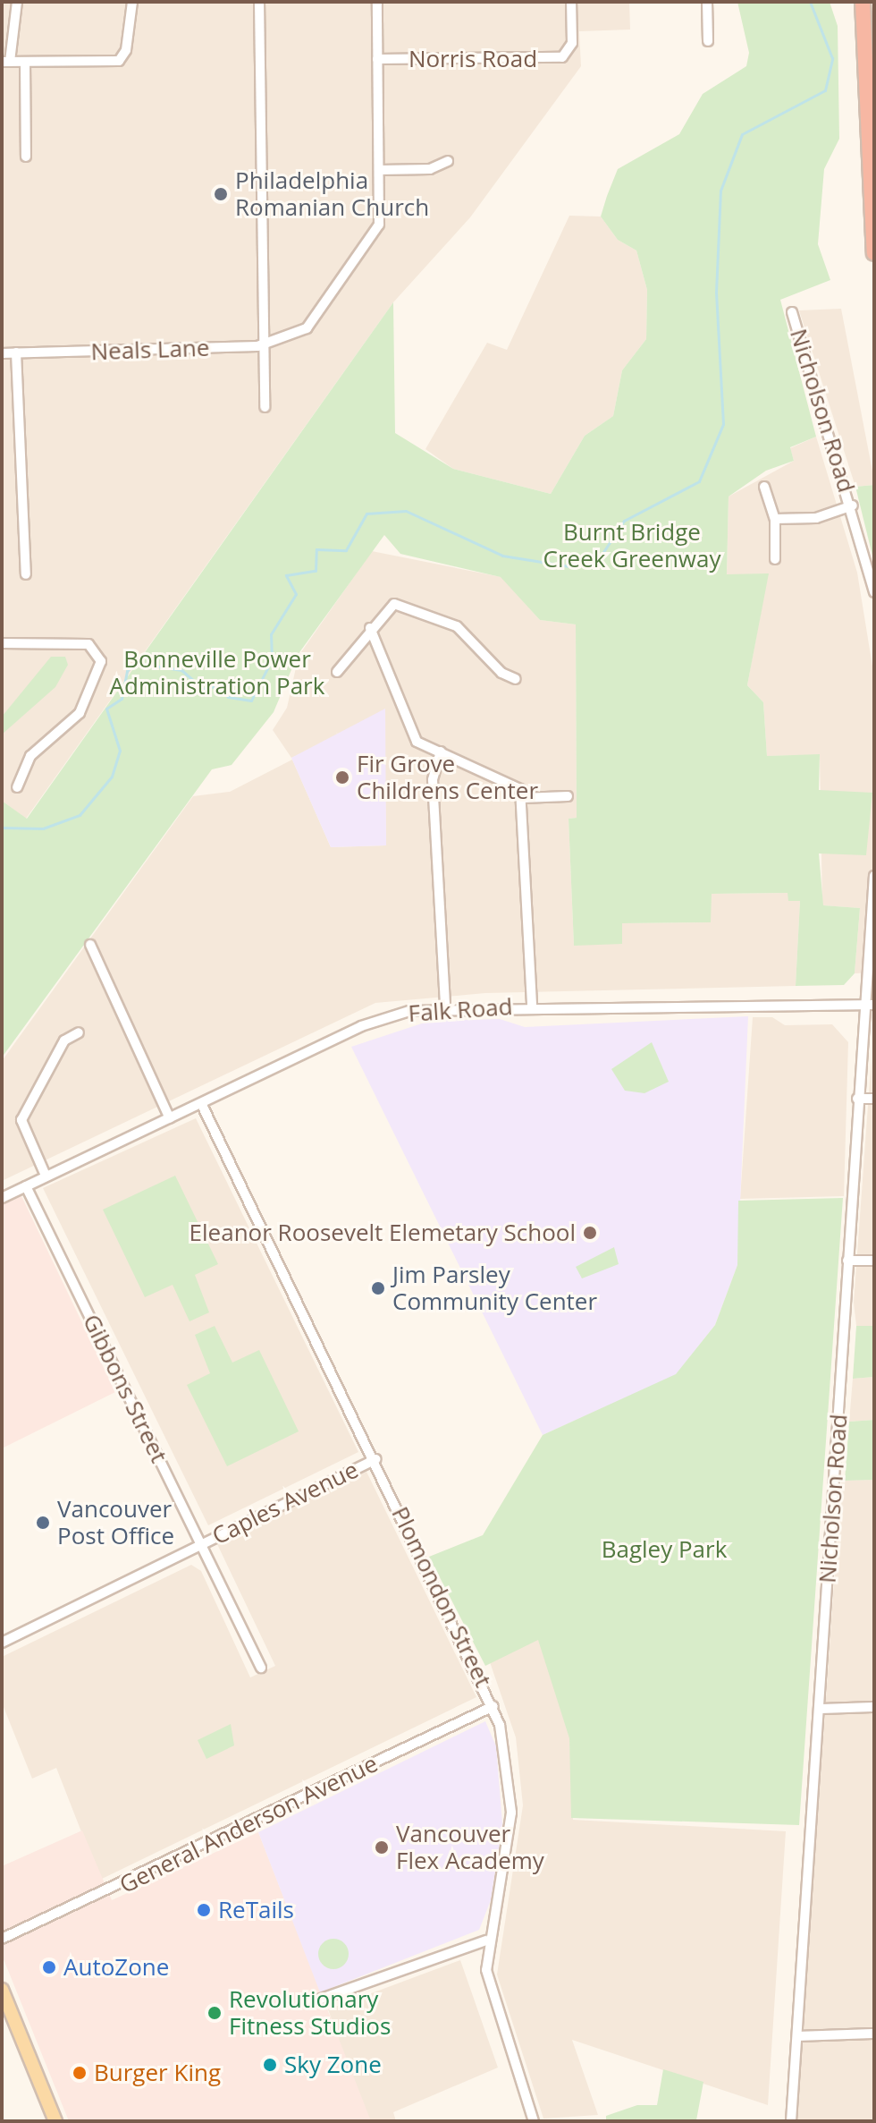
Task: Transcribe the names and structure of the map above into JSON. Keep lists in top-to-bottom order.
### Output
{
  "streets": {
    "street": [
      "Norris Road",
      "Neals Lane",
      "Nicholson Road",
      "Falk Road",
      "Gibbons Street",
      "Caples Avenue",
      "Plomondon Street",
      "General Anderson Avenue"
    ]
  },
  "crossings": [
    ["Nicholson Road", "Falk Road"],
    ["Falk Road", "Gibbons Street"],
    ["Falk Road", "Plomondon Street"],
    ["Gibbons Street", "Caples Avenue"],
    ["Caples Avenue", "Plomondon Street"],
    ["Plomondon Street", "General Anderson Avenue"]
  ],
  "parks": ["Burnt Bridge Creek Greenway", "Bonneville Power Administration Park", "Bagley Park"],
  "places": [
    "Philadelphia Romanian Church",
    "Fir Grove Childrens Center",
    "Eleanor Roosevelt Elemetary School",
    "Jim Parsley Community Center",
    "Vancouver Post Office",
    "Vancouver Flex Academy",
    "ReTails",
    "AutoZone",
    "Revolutionary Fitness Studios",
    "Sky Zone",
    "Burger King"
  ]
}
